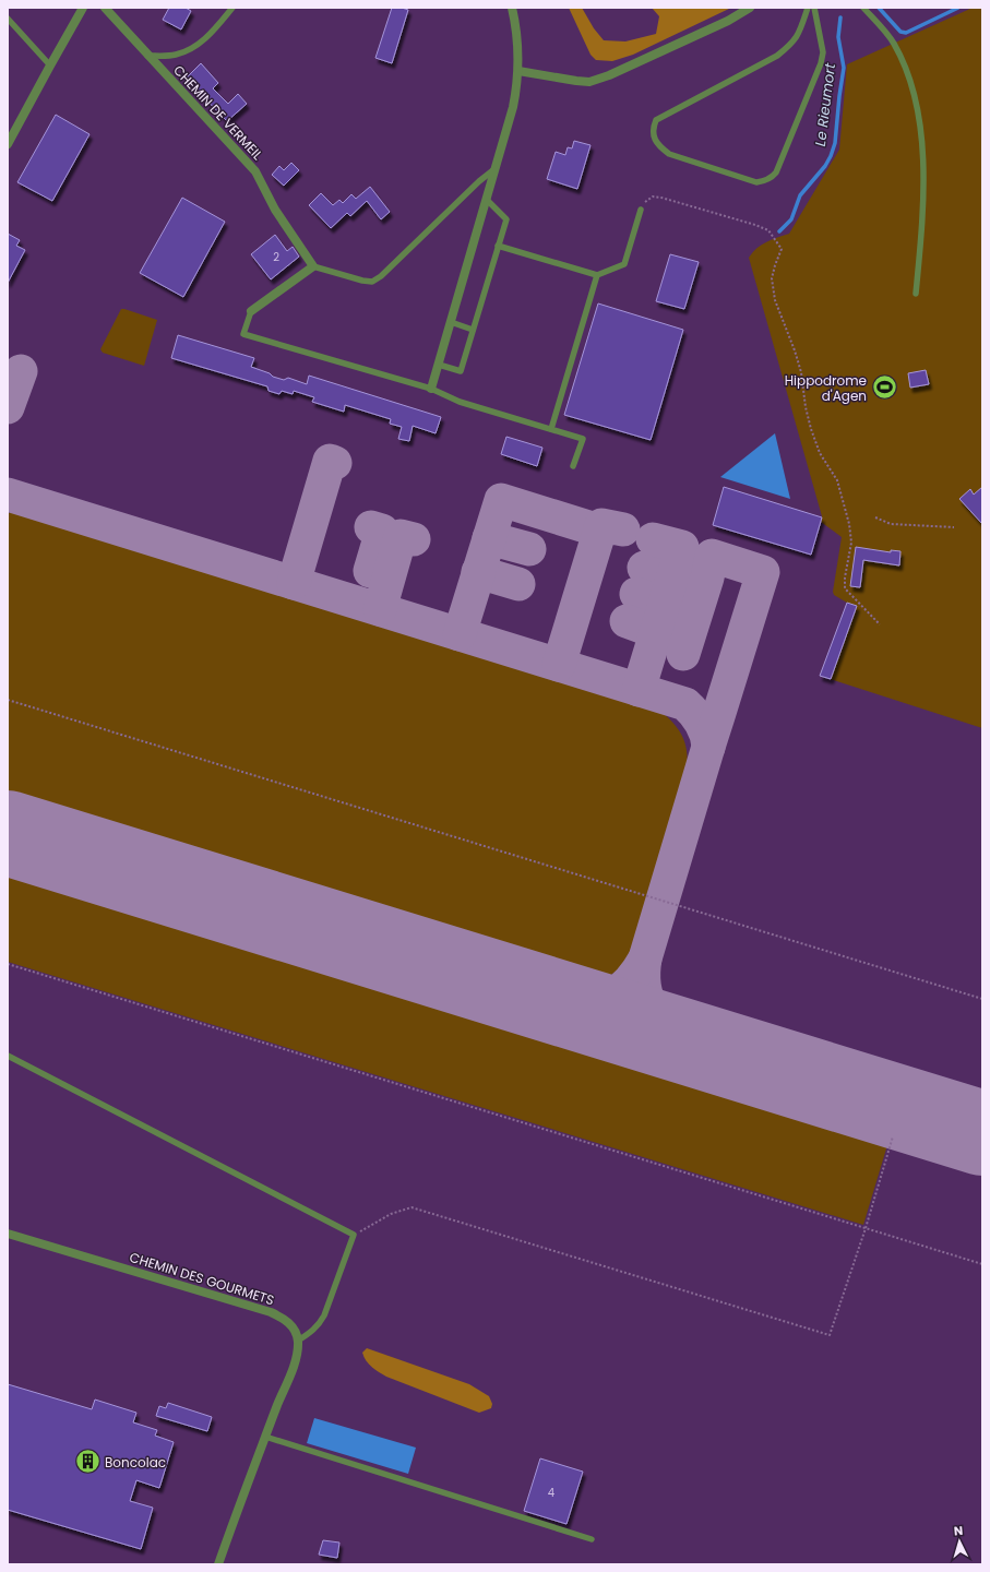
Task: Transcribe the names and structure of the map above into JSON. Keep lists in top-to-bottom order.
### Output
{
  "streets": {
    "street": ["CHEMIN DE VERMEIL", "CHEMIN DES GOURMETS"]
  },
  "water": ["Le Rieumort"],
  "places": {
    "sports": ["Hippodrome d'Agen"],
    "building": ["Boncolac"]
  },
  "house_numbers": ["2", "4"],
  "north": "top"
}
